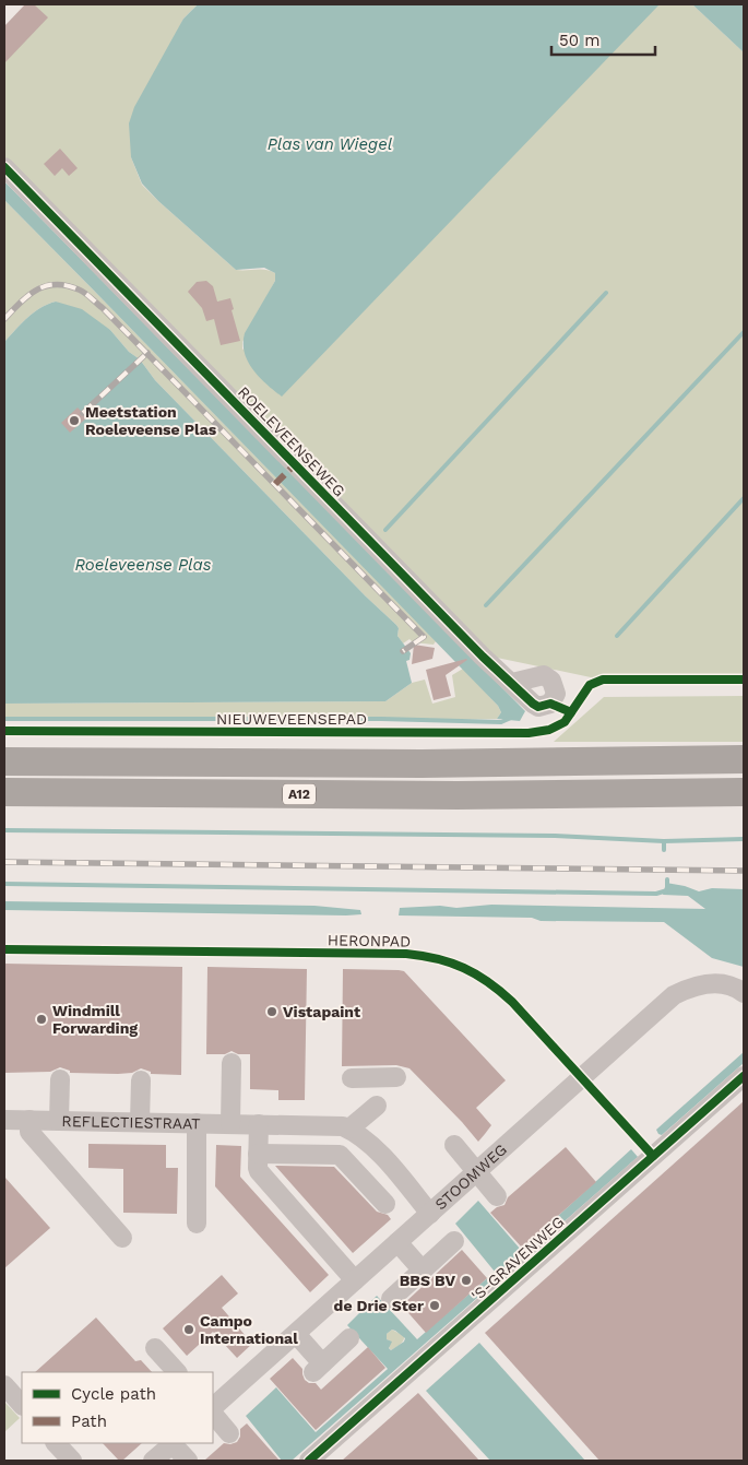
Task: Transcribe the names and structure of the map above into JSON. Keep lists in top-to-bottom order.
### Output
{
  "streets": {
    "highway": ["A12"],
    "street": [
      "ROELEVEENSEWEG",
      "REFLECTIESTRAAT",
      "STOOMWEG",
      "'S-GRAVENWEG"
    ],
    "cycle path": ["NIEUWEVEENSEPAD", "HERONPAD"]
  },
  "crossings": [
    ["REFLECTIESTRAAT", "STOOMWEG"]
  ],
  "water": ["Plas van Wiegel", "Roeleveense Plas"],
  "places": [
    "Meetstation Roeleveense Plas",
    "Vistapaint",
    "Windmill Forwarding",
    "BBS BV",
    "de Drie Ster",
    "Campo International"
  ],
  "legend": ["Cycle path", "Path"],
  "scale_bar": "50 m"
}
